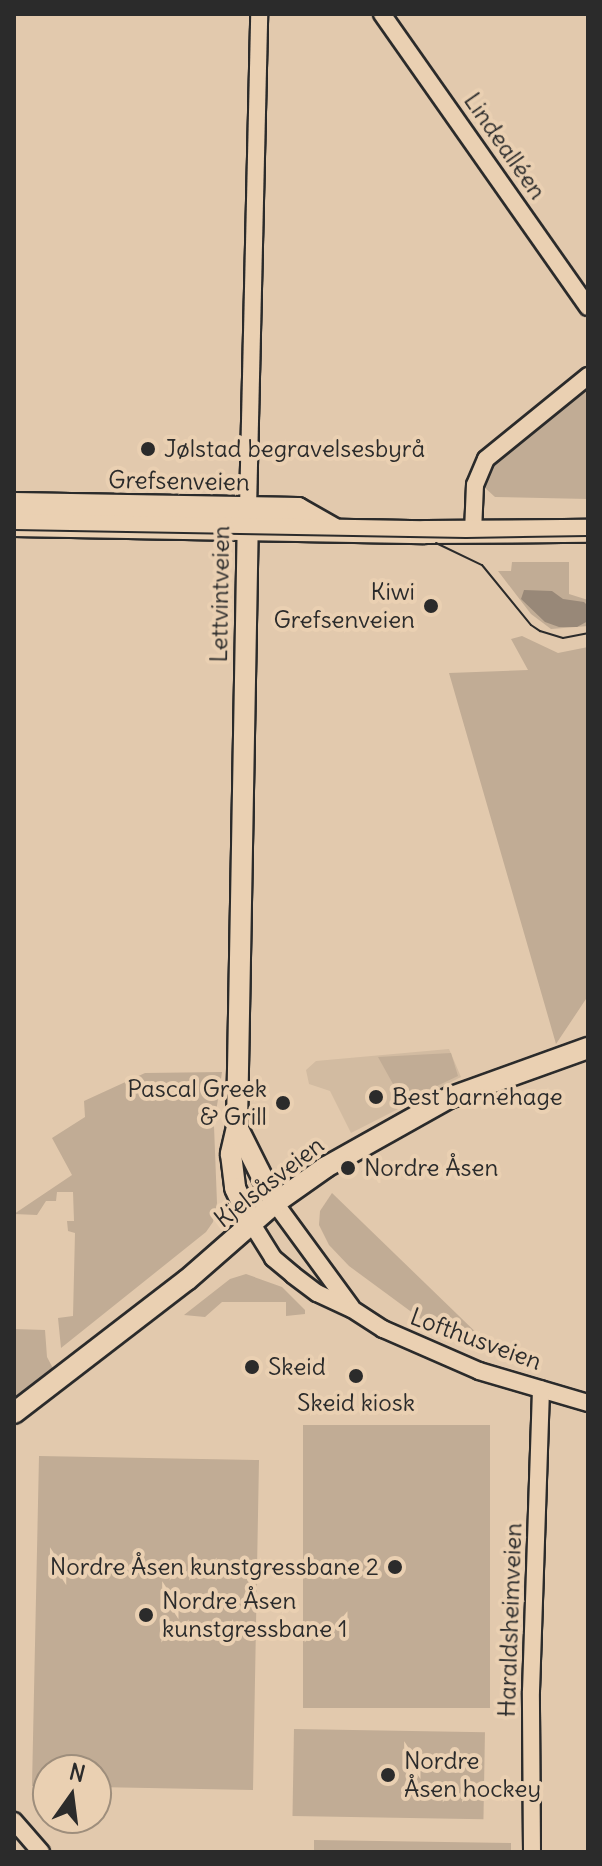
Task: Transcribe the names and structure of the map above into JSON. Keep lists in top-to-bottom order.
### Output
{
  "streets": {
    "main road": ["Grefsenveien"],
    "street": [
      "Lindealléen",
      "Lettvintveien",
      "Kjelsåsveien",
      "Lofthusveien",
      "Haraldsheimveien"
    ]
  },
  "crossings": [
    ["Grefsenveien", "Lettvintveien"],
    ["Lettvintveien", "Kjelsåsveien"],
    ["Lettvintveien", "Lofthusveien"],
    ["Kjelsåsveien", "Lofthusveien"],
    ["Lofthusveien", "Haraldsheimveien"]
  ],
  "places": [
    "Jølstad begravelsesbyrå",
    "Kiwi Grefsenveien",
    "Best barnehage",
    "Pascal Greek & Grill",
    "Nordre Åsen",
    "Skeid",
    "Skeid kiosk",
    "Nordre Åsen kunstgressbane 2",
    "Nordre Åsen kunstgressbane 1",
    "Nordre Åsen hockey"
  ],
  "north": "top"
}
